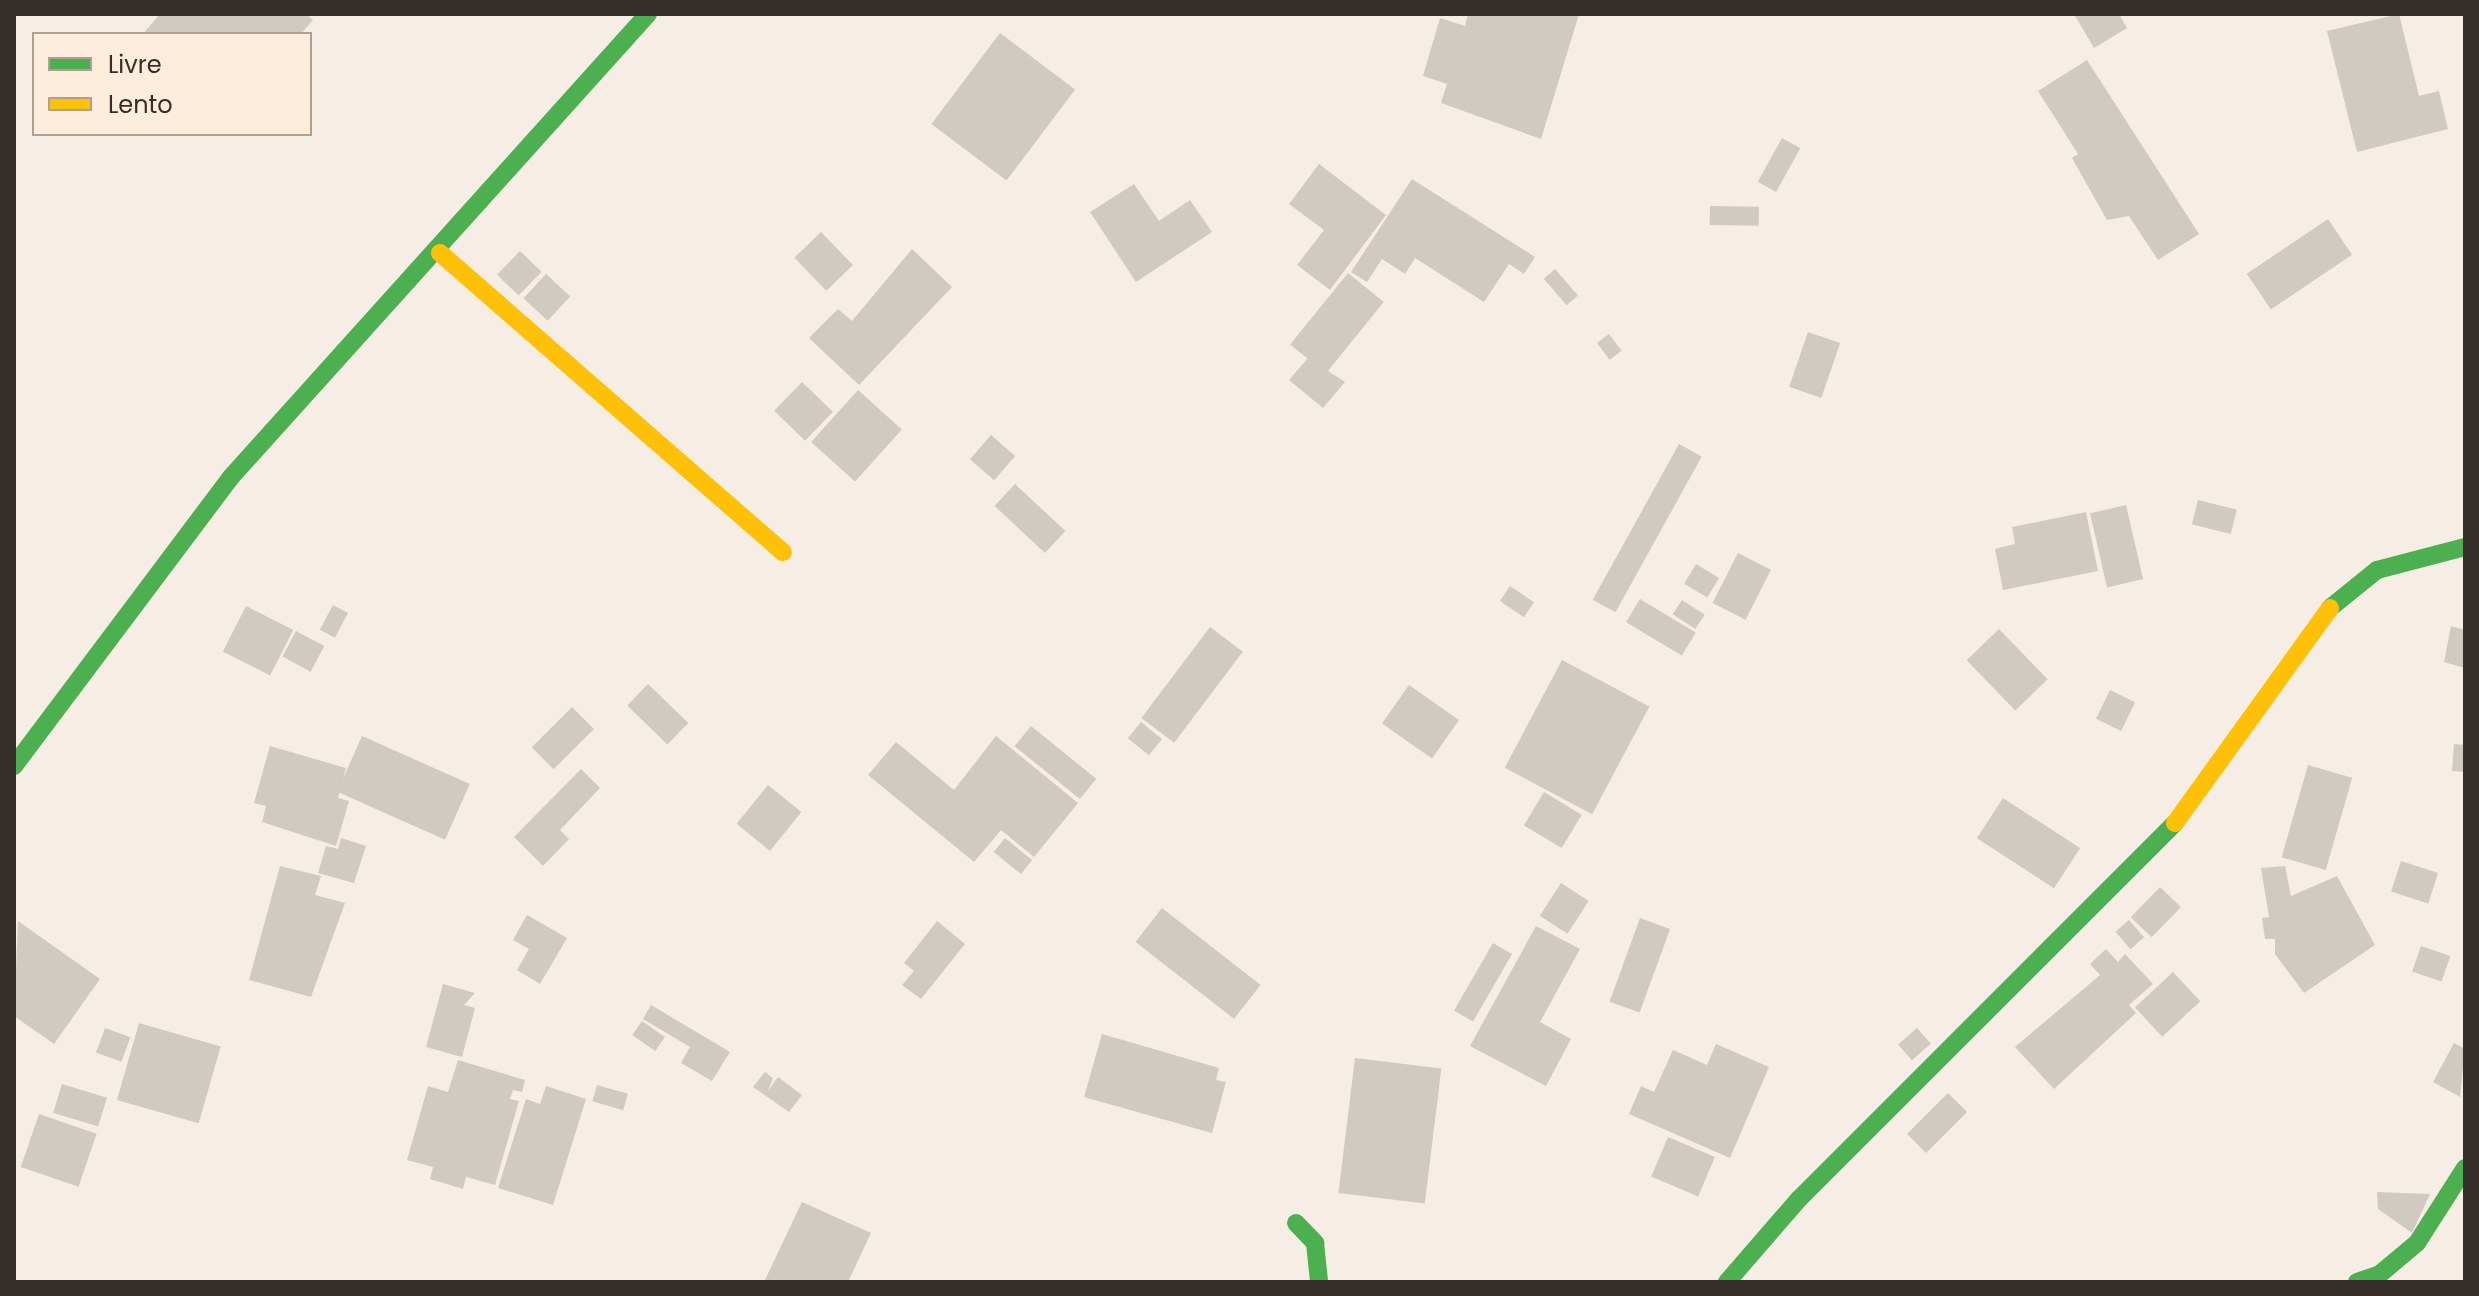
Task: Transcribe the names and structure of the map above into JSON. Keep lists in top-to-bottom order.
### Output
{
  "legend": ["Livre", "Lento"]
}
